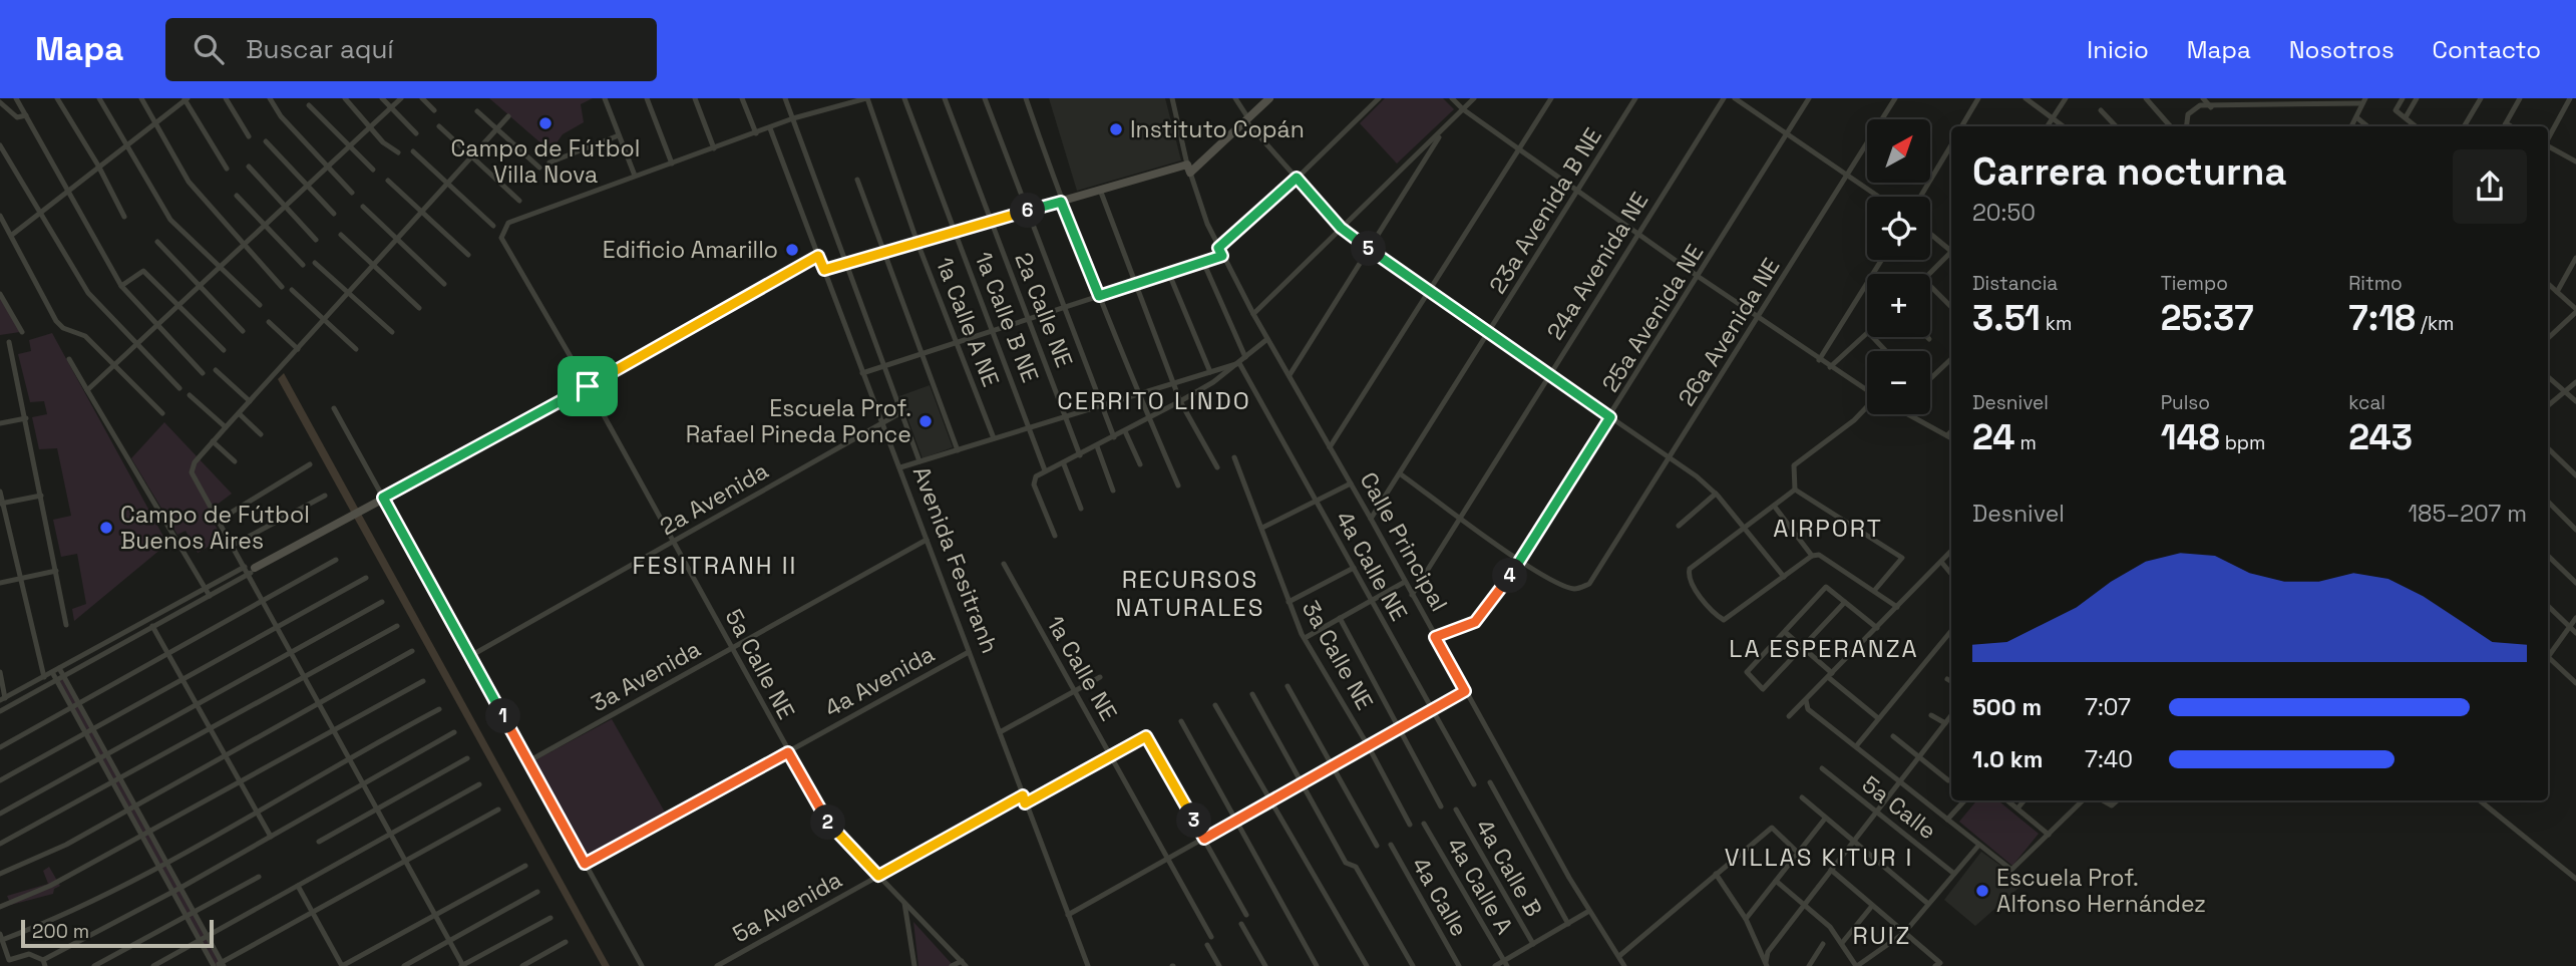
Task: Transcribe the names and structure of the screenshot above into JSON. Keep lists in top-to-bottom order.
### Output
{
  "streets": {
    "street": [
      "23a Avenida B NE",
      "24a Avenida NE",
      "2a Calle NE",
      "1a Calle B NE",
      "25a Avenida NE",
      "1a Calle A NE",
      "26a Avenida NE",
      "2a Avenida",
      "Calle Principal",
      "Avenida Fesitranh",
      "4a Calle NE",
      "3a Calle NE",
      "5a Calle NE",
      "1a Calle NE",
      "3a Avenida",
      "4a Avenida",
      "5a Calle",
      "4a Calle B",
      "4a Calle A",
      "4a Calle",
      "5a Avenida"
    ]
  },
  "crossings": [
    ["23a Avenida B NE", "Calle Principal"],
    ["24a Avenida NE", "Calle Principal"],
    ["25a Avenida NE", "26a Avenida NE"],
    ["25a Avenida NE", "Calle Principal"],
    ["2a Avenida", "Avenida Fesitranh"],
    ["2a Avenida", "5a Calle NE"],
    ["Avenida Fesitranh", "3a Avenida"],
    ["Avenida Fesitranh", "4a Avenida"],
    ["Avenida Fesitranh", "5a Avenida"],
    ["5a Calle NE", "3a Avenida"],
    ["5a Calle NE", "4a Avenida"],
    ["5a Calle NE", "5a Avenida"]
  ],
  "districts": [
    "CERRITO LINDO",
    "AIRPORT",
    "FESITRANH II",
    "RECURSOS NATURALES",
    "LA ESPERANZA",
    "VILLAS KITUR I",
    "RUIZ"
  ],
  "places": [
    "Campo de Fútbol Villa Nova",
    "Instituto Copán",
    "Edificio Amarillo",
    "Escuela Prof. Rafael Pineda Ponce",
    "Campo de Fútbol Buenos Aires",
    "Escuela Prof. Alfonso Hernández"
  ],
  "scale_bar": "200 m",
  "north": "top right",
  "page": {
    "header": "Mapa",
    "search": "Buscar aquí",
    "nav": [
      "Inicio",
      "Mapa",
      "Nosotros",
      "Contacto"
    ],
    "map_buttons": ["+", "−"],
    "heading": ["Carrera nocturna", "20:50"],
    "pins": [
      "6",
      "5",
      "4",
      "1",
      "3",
      "2"
    ],
    "stats": [
      ["Distancia", "3.51 km"],
      ["Tiempo", "25:37"],
      ["Ritmo", "7:18 /km"],
      ["Desnivel", "24 m"],
      ["Pulso", "148 bpm"],
      ["kcal", "243"]
    ],
    "chart": ["Desnivel", "185–207 m"],
    "list": [
      {
        "name": "500 m",
        "note": "7:07"
      },
      {
        "name": "1.0 km",
        "note": "7:40"
      }
    ],
    "scale": "200 m"
  }
}
